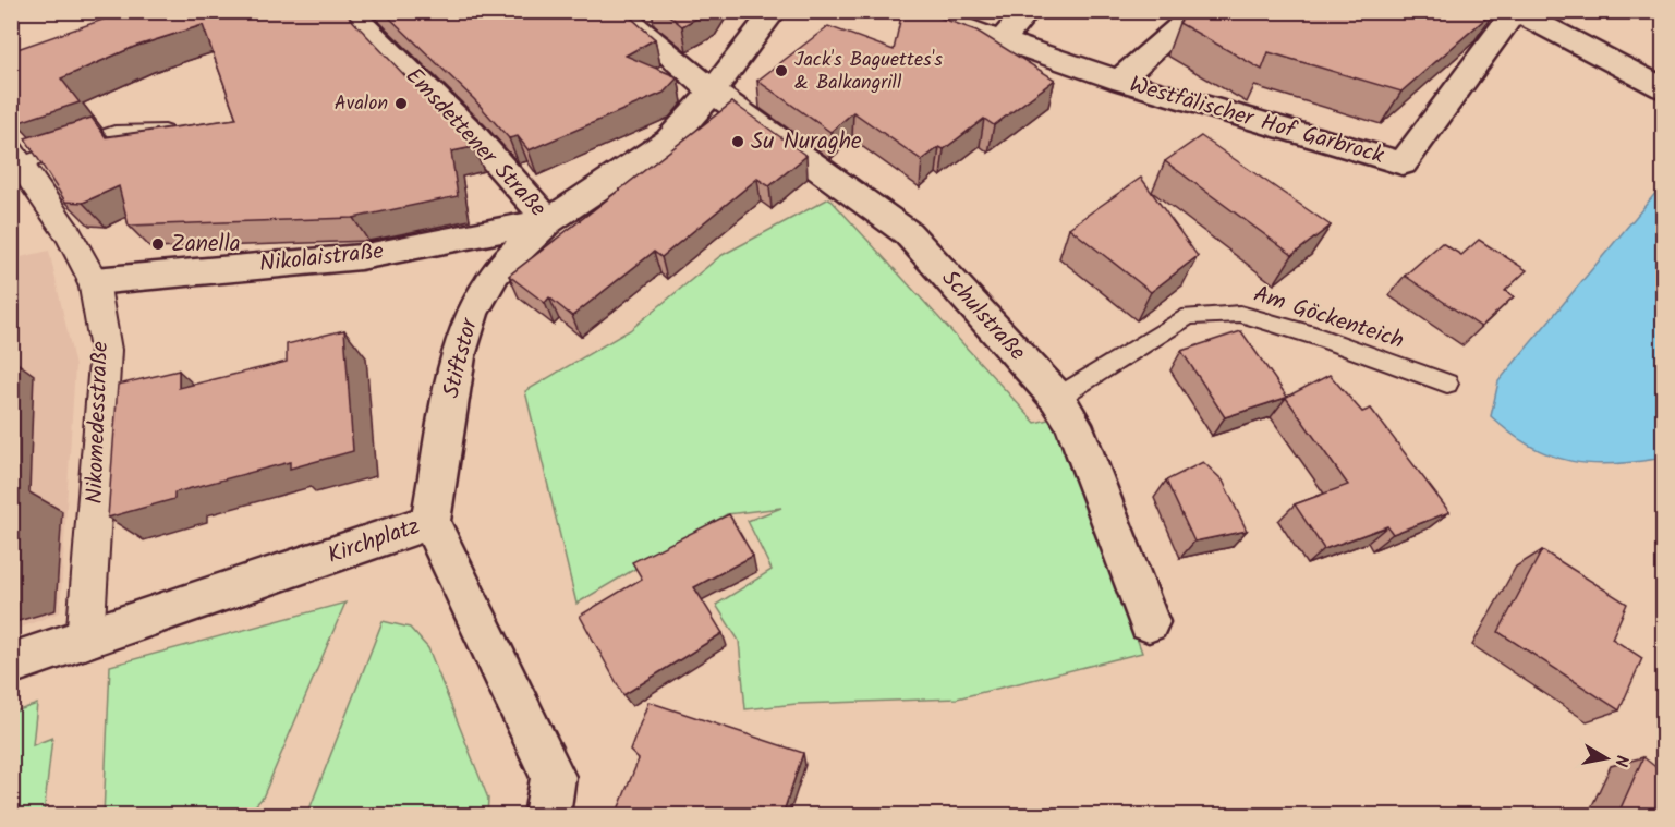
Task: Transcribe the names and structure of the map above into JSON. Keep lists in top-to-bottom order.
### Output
{
  "streets": {
    "street": [
      "Westfälischer Hof Garbrock",
      "Emsdettener Straße",
      "Nikolaistraße",
      "Schulstraße",
      "Stiftstor",
      "Nikomedesstraße",
      "Kirchplatz"
    ],
    "lane": ["Am Göckenteich"]
  },
  "crossings": [
    ["Emsdettener Straße", "Nikolaistraße"],
    ["Emsdettener Straße", "Schulstraße"],
    ["Emsdettener Straße", "Stiftstor"],
    ["Nikolaistraße", "Stiftstor"],
    ["Nikolaistraße", "Nikomedesstraße"],
    ["Schulstraße", "Am Göckenteich"],
    ["Stiftstor", "Kirchplatz"],
    ["Nikomedesstraße", "Kirchplatz"]
  ],
  "places": [
    "Jack's Baguettes's & Balkangrill",
    "Avalon",
    "Su Nuraghe",
    "Zanella"
  ],
  "north": "right"
}
